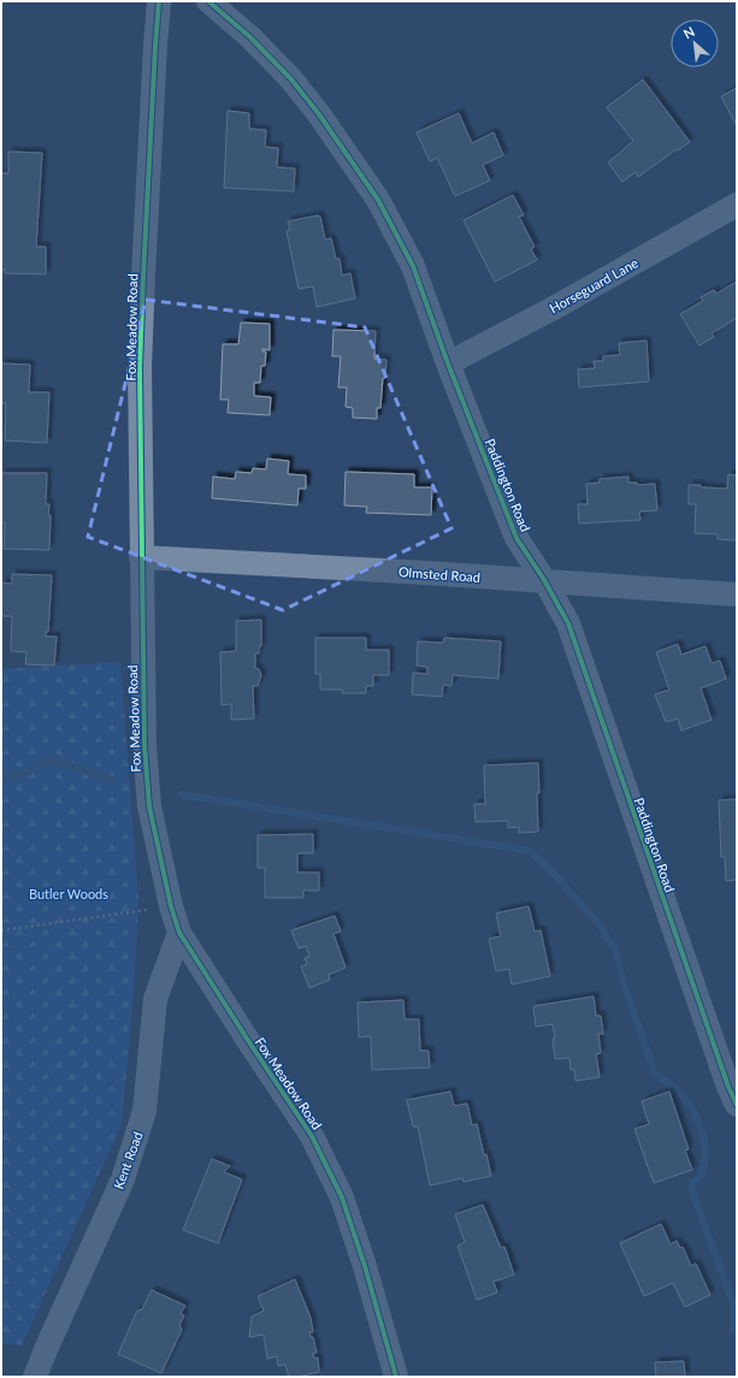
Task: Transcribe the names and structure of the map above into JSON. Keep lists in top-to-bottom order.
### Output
{
  "streets": {
    "street": [
      "Horseguard Lane",
      "Fox Meadow Road",
      "Paddington Road",
      "Olmsted Road",
      "Kent Road"
    ]
  },
  "crossings": [
    ["Horseguard Lane", "Paddington Road"],
    ["Fox Meadow Road", "Olmsted Road"],
    ["Fox Meadow Road", "Kent Road"],
    ["Paddington Road", "Olmsted Road"]
  ],
  "parks": ["Butler Woods"],
  "north": "top left"
}
